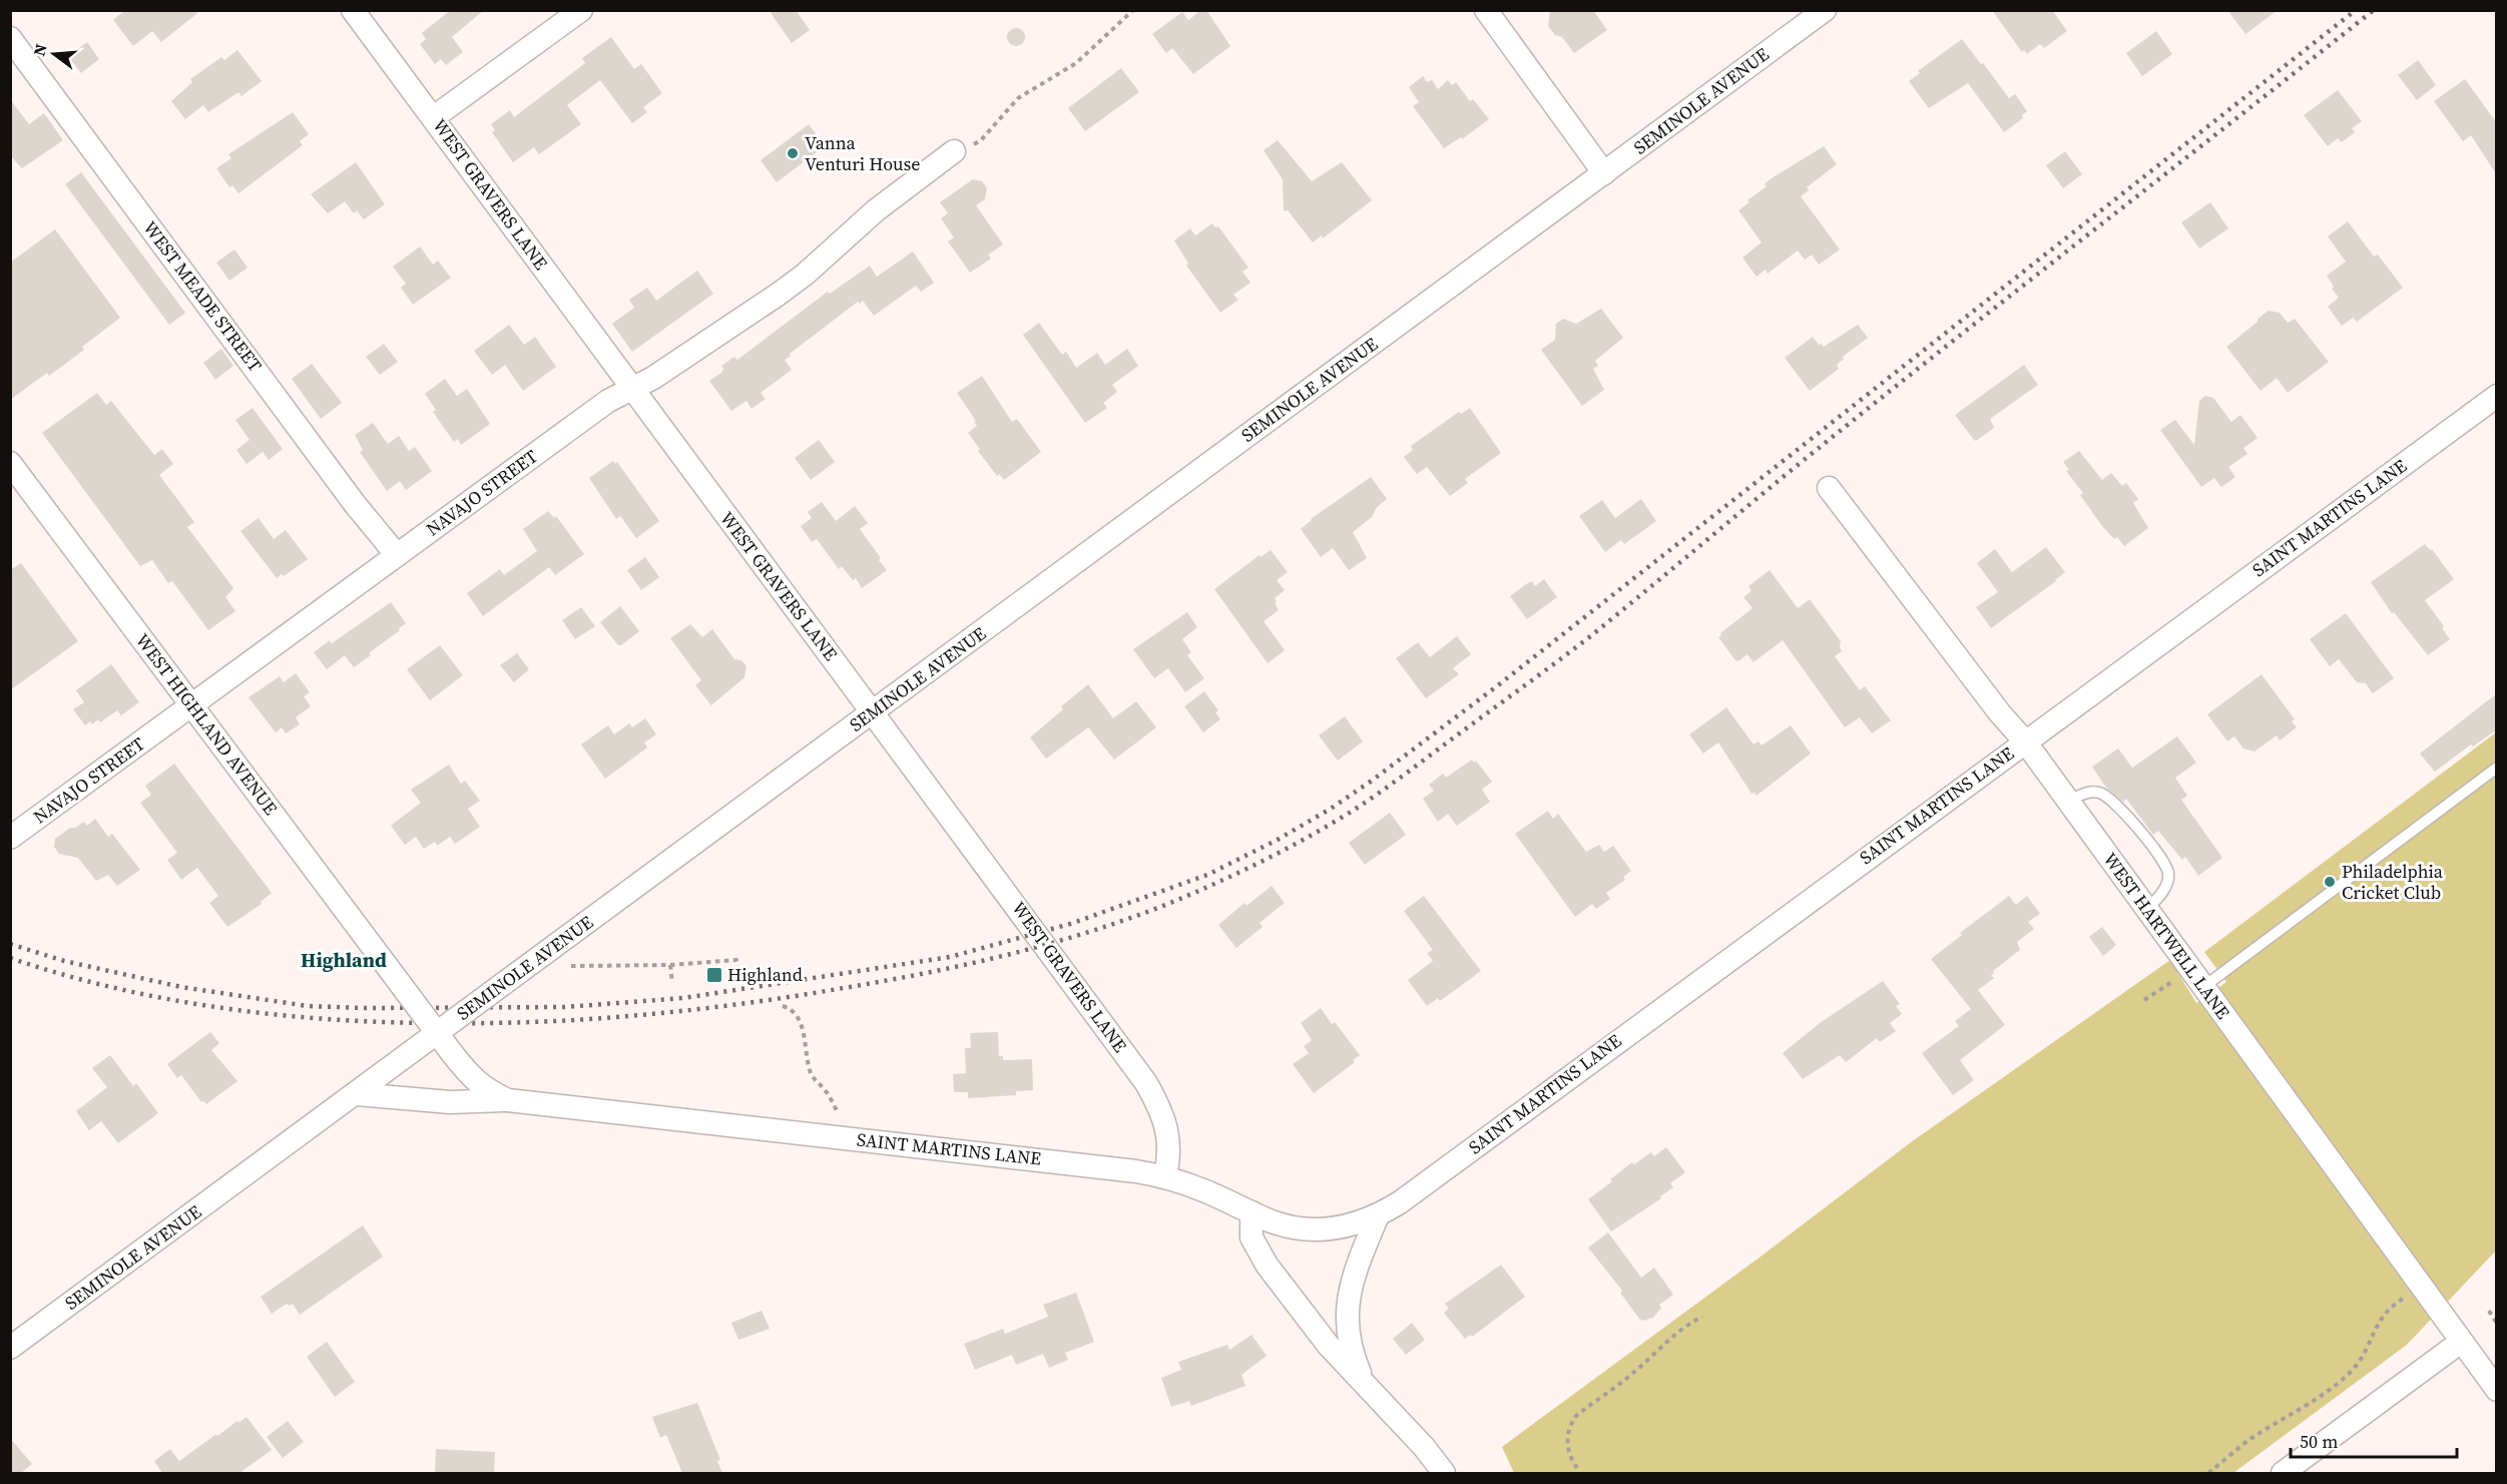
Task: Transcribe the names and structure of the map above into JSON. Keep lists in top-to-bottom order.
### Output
{
  "streets": {
    "street": [
      "SEMINOLE AVENUE",
      "WEST GRAVERS LANE",
      "WEST MEADE STREET",
      "NAVAJO STREET",
      "SAINT MARTINS LANE",
      "WEST HIGHLAND AVENUE",
      "WEST HARTWELL LANE"
    ]
  },
  "crossings": [
    ["SEMINOLE AVENUE", "WEST GRAVERS LANE"],
    ["SEMINOLE AVENUE", "SAINT MARTINS LANE"],
    ["WEST GRAVERS LANE", "NAVAJO STREET"],
    ["WEST GRAVERS LANE", "SAINT MARTINS LANE"],
    ["WEST MEADE STREET", "NAVAJO STREET"],
    ["NAVAJO STREET", "WEST HIGHLAND AVENUE"],
    ["SAINT MARTINS LANE", "WEST HIGHLAND AVENUE"],
    ["SAINT MARTINS LANE", "WEST HARTWELL LANE"]
  ],
  "districts": ["Highland"],
  "places": {
    "other": ["Vanna Venturi House", "Philadelphia Cricket Club"],
    "transit": ["Highland"]
  },
  "scale_bar": "50 m",
  "north": "left"
}
